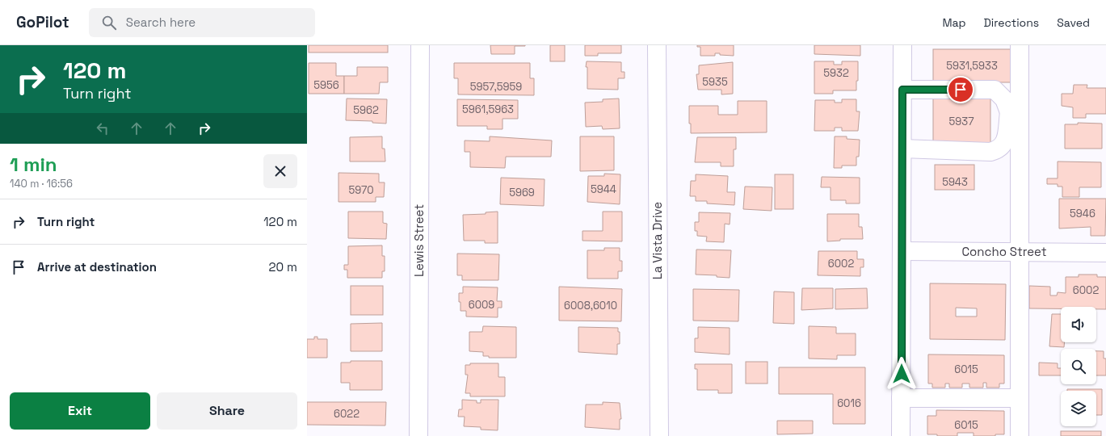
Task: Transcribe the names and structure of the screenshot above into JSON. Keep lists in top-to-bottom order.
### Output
{
  "streets": {
    "street": ["Lewis Street", "La Vista Drive", "Concho Street"]
  },
  "house_numbers": [
    "5931,5933",
    "5932",
    "5935",
    "5956",
    "5957,5959",
    "5961,5963",
    "5962",
    "5937",
    "5943",
    "5944",
    "5970",
    "5969",
    "5946",
    "6002",
    "6002",
    "6009",
    "6008,6010",
    "6015",
    "6016",
    "6022",
    "6015"
  ],
  "page": {
    "header": "GoPilot",
    "search": "Search here",
    "nav": ["Map", "Directions", "Saved"],
    "turn": ["120 m", "Turn right"],
    "heading": ["1 min", "140 m · 16:56"],
    "list": [
      {
        "name": "Turn right",
        "value": "120 m"
      },
      {
        "name": "Arrive at destination",
        "value": "20 m"
      }
    ],
    "buttons": ["Exit", "Share"]
  }
}
